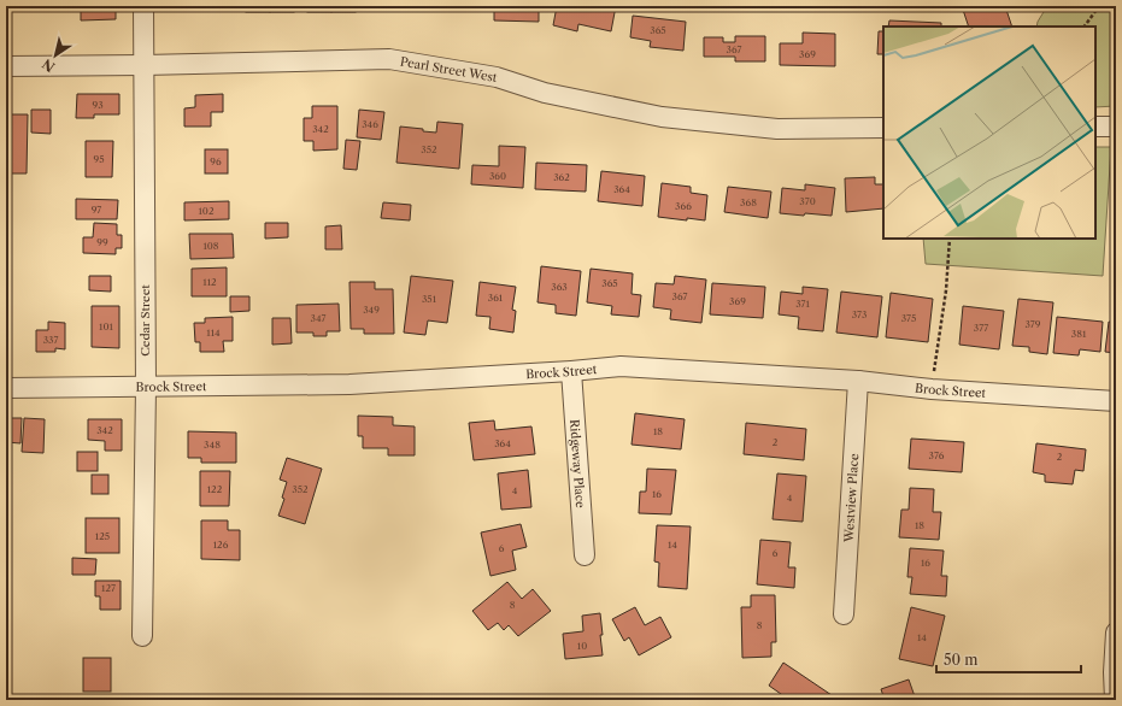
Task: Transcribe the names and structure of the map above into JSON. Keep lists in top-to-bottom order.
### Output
{
  "streets": {
    "street": [
      "Pearl Street West",
      "Cedar Street",
      "Brock Street",
      "Ridgeway Place",
      "Westview Place"
    ]
  },
  "crossings": [
    ["Pearl Street West", "Cedar Street"],
    ["Cedar Street", "Brock Street"],
    ["Brock Street", "Ridgeway Place"],
    ["Brock Street", "Westview Place"]
  ],
  "house_numbers": [
    "365",
    "367",
    "369",
    "93",
    "346",
    "342",
    "352",
    "95",
    "96",
    "360",
    "362",
    "364",
    "370",
    "368",
    "366",
    "97",
    "102",
    "99",
    "108",
    "112",
    "365",
    "363",
    "367",
    "361",
    "351",
    "369",
    "371",
    "349",
    "373",
    "347",
    "375",
    "379",
    "101",
    "377",
    "114",
    "381",
    "337",
    "342",
    "18",
    "2",
    "364",
    "348",
    "376",
    "2",
    "122",
    "352",
    "4",
    "16",
    "4",
    "18",
    "125",
    "126",
    "14",
    "6",
    "6",
    "16",
    "127",
    "8",
    "8",
    "14",
    "10"
  ],
  "scale_bar": "50 m",
  "north": "bottom left"
}
